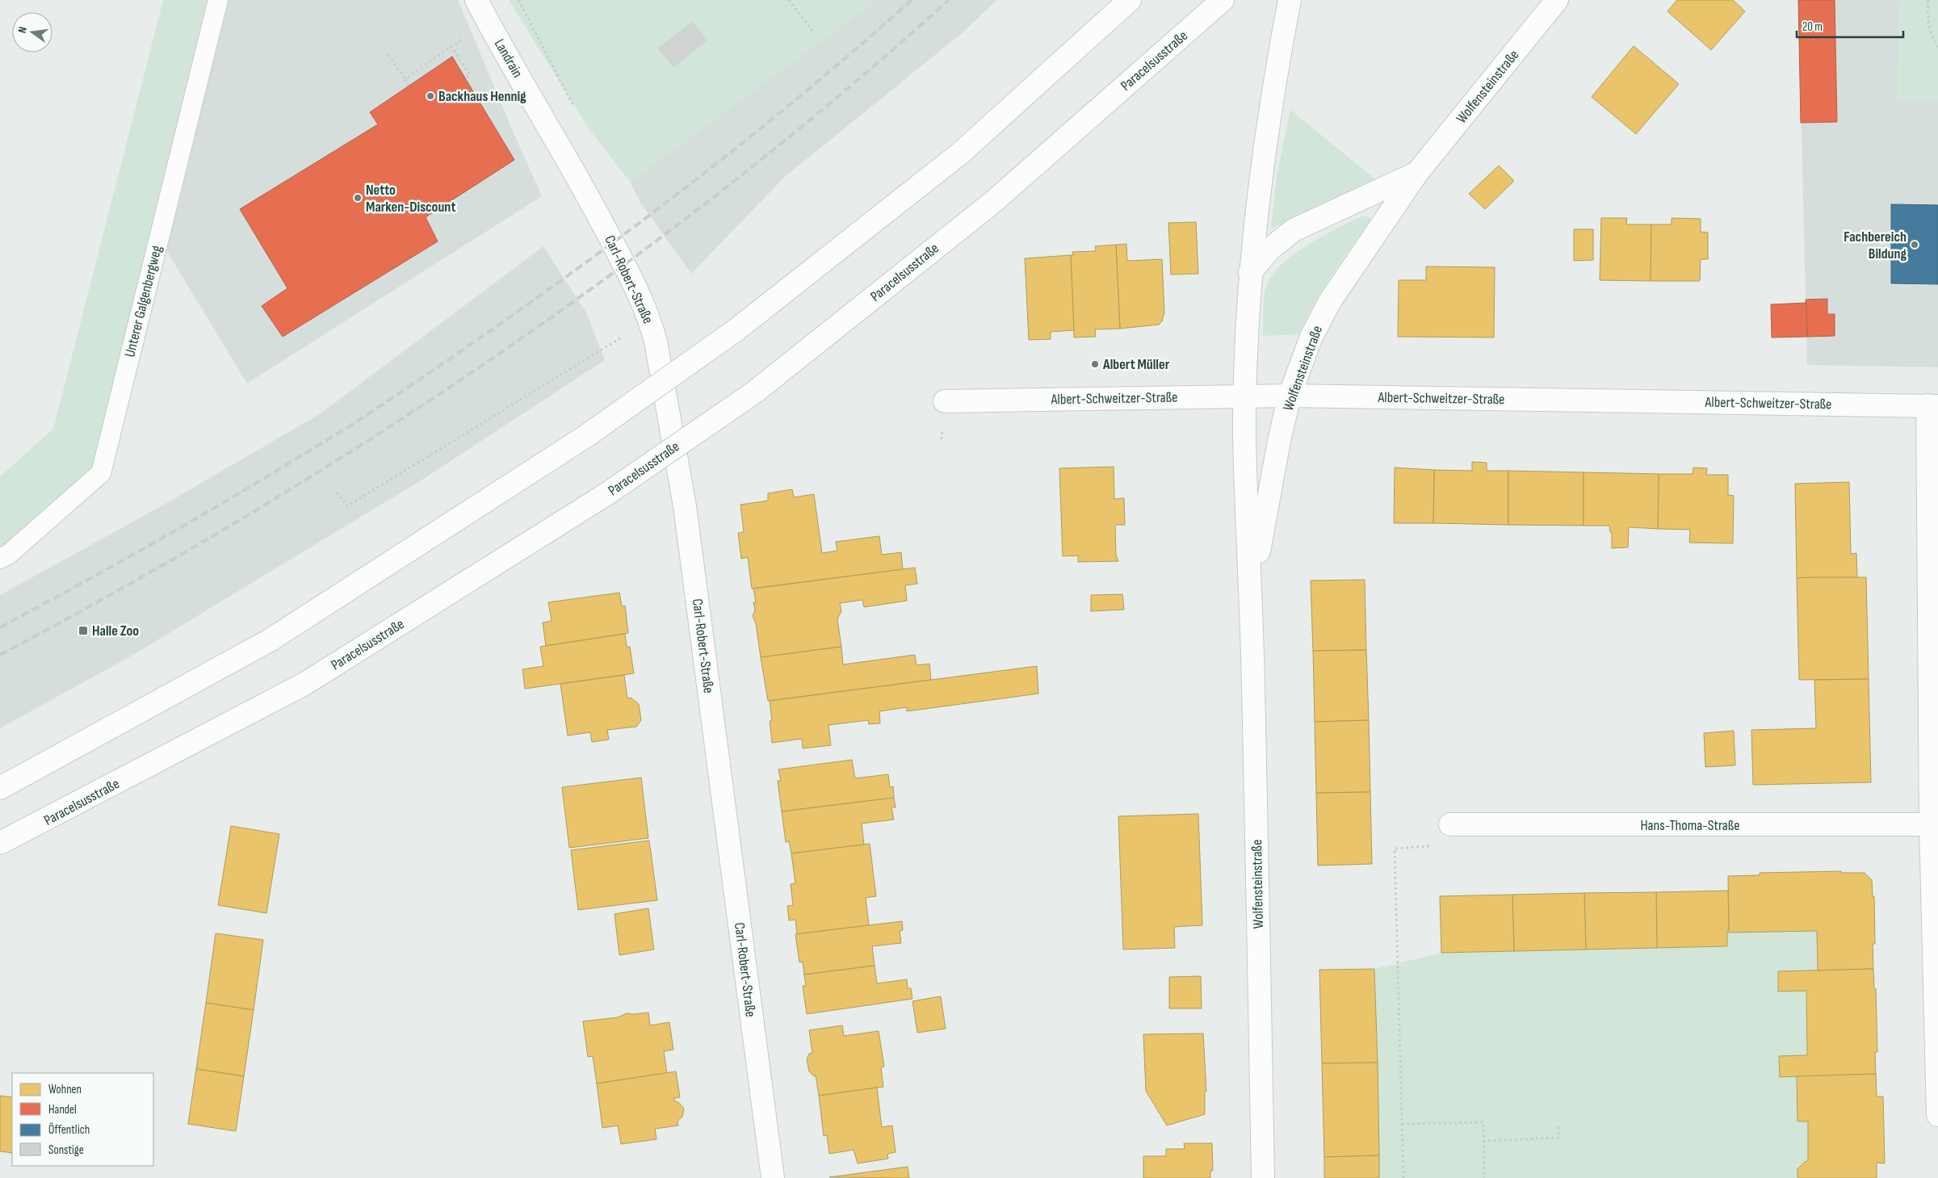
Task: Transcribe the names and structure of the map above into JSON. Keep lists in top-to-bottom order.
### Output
{
  "streets": {
    "main road": [
      "Landrain",
      "Paracelsusstraße",
      "Wolfensteinstraße",
      "Carl-Robert-Straße",
      "Albert-Schweitzer-Straße",
      "Hans-Thoma-Straße"
    ],
    "lane": ["Unterer Galgenbergweg"]
  },
  "crossings": [
    ["Landrain", "Carl-Robert-Straße"],
    ["Wolfensteinstraße", "Albert-Schweitzer-Straße"]
  ],
  "places": {
    "other": [
      "Backhaus Hennig",
      "Netto Marken-Discount",
      "Fachbereich Bildung",
      "Albert Müller"
    ],
    "transit": ["Halle Zoo"]
  },
  "legend": [
    "Wohnen",
    "Handel",
    "Öffentlich",
    "Sonstige"
  ],
  "scale_bar": "20 m",
  "north": "left"
}
